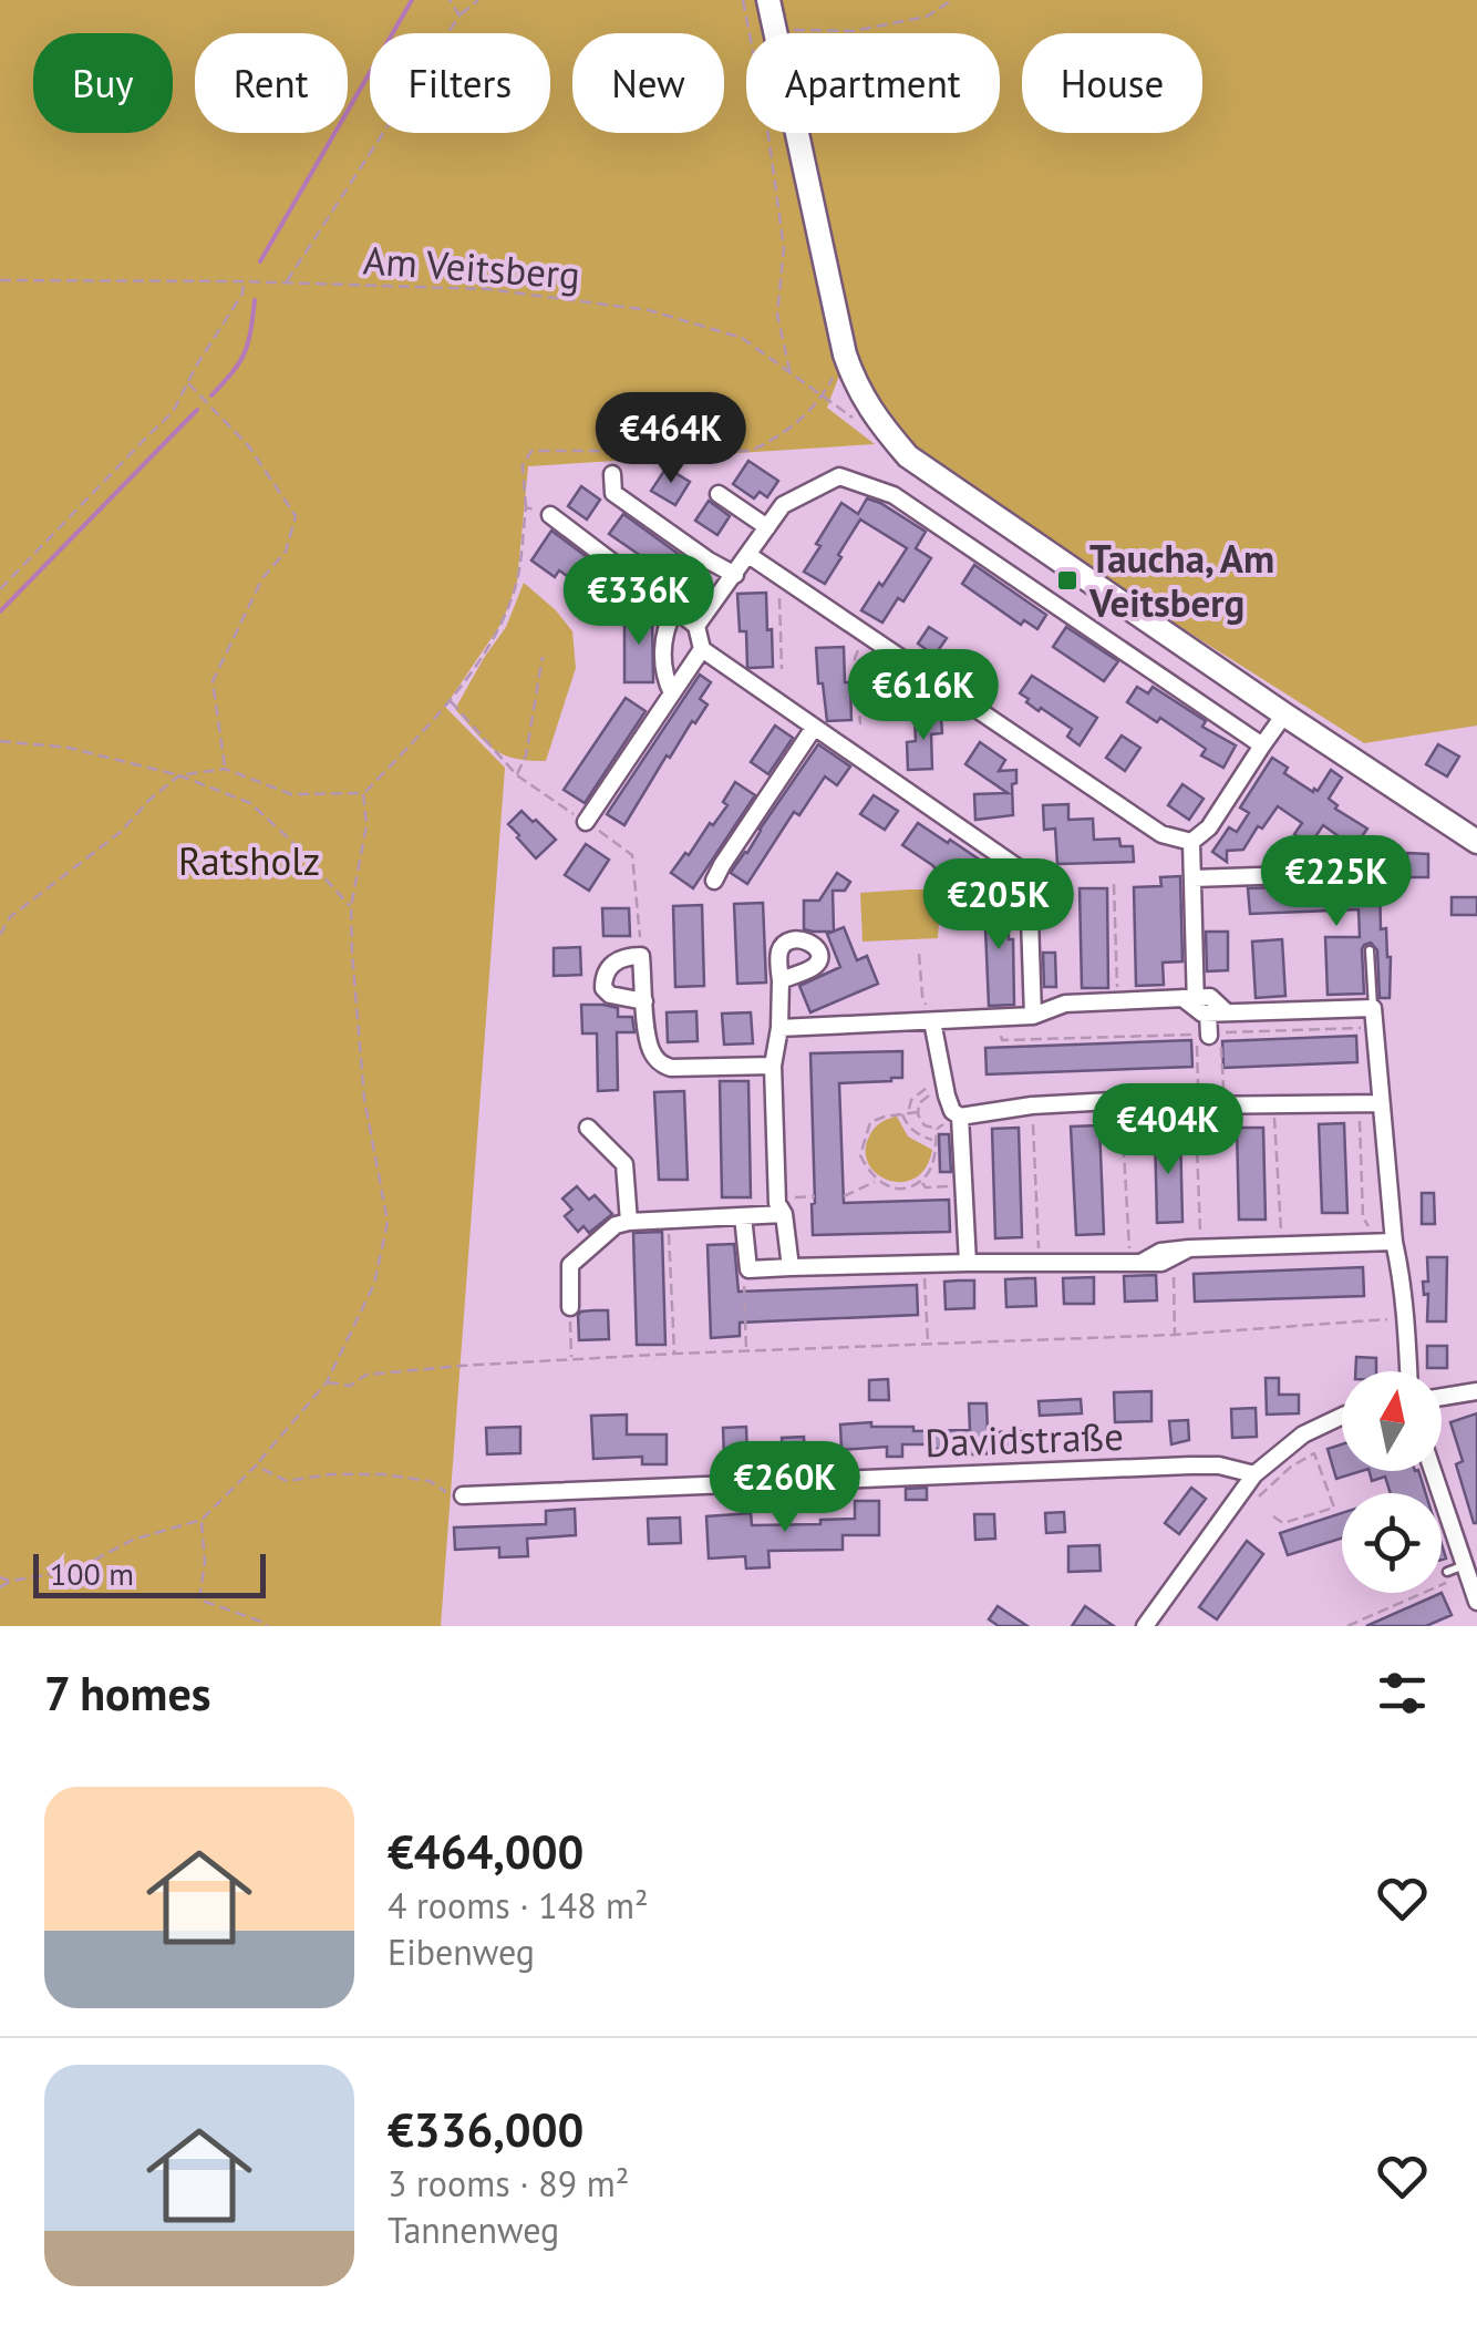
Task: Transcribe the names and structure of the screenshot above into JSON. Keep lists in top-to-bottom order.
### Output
{
  "streets": {
    "street": ["Davidstraße"],
    "path": ["Am Veitsberg"]
  },
  "parks": ["Ratsholz"],
  "places": {
    "transit": ["Taucha, Am Veitsberg"]
  },
  "scale_bar": "100 m",
  "north": "top",
  "page": {
    "chip": [
      "Buy",
      "Rent",
      "Filters",
      "New",
      "Apartment",
      "House"
    ],
    "price": [
      "€464K",
      "€336K",
      "€616K",
      "€225K",
      "€205K",
      "€404K",
      "€260K"
    ],
    "scale": "100 m",
    "heading": "7 homes",
    "list": [
      {
        "name": "€464,000",
        "note": "4 rooms · 148 m² · Eibenweg"
      },
      {
        "name": "€336,000",
        "note": "3 rooms · 89 m² · Tannenweg"
      }
    ]
  }
}
